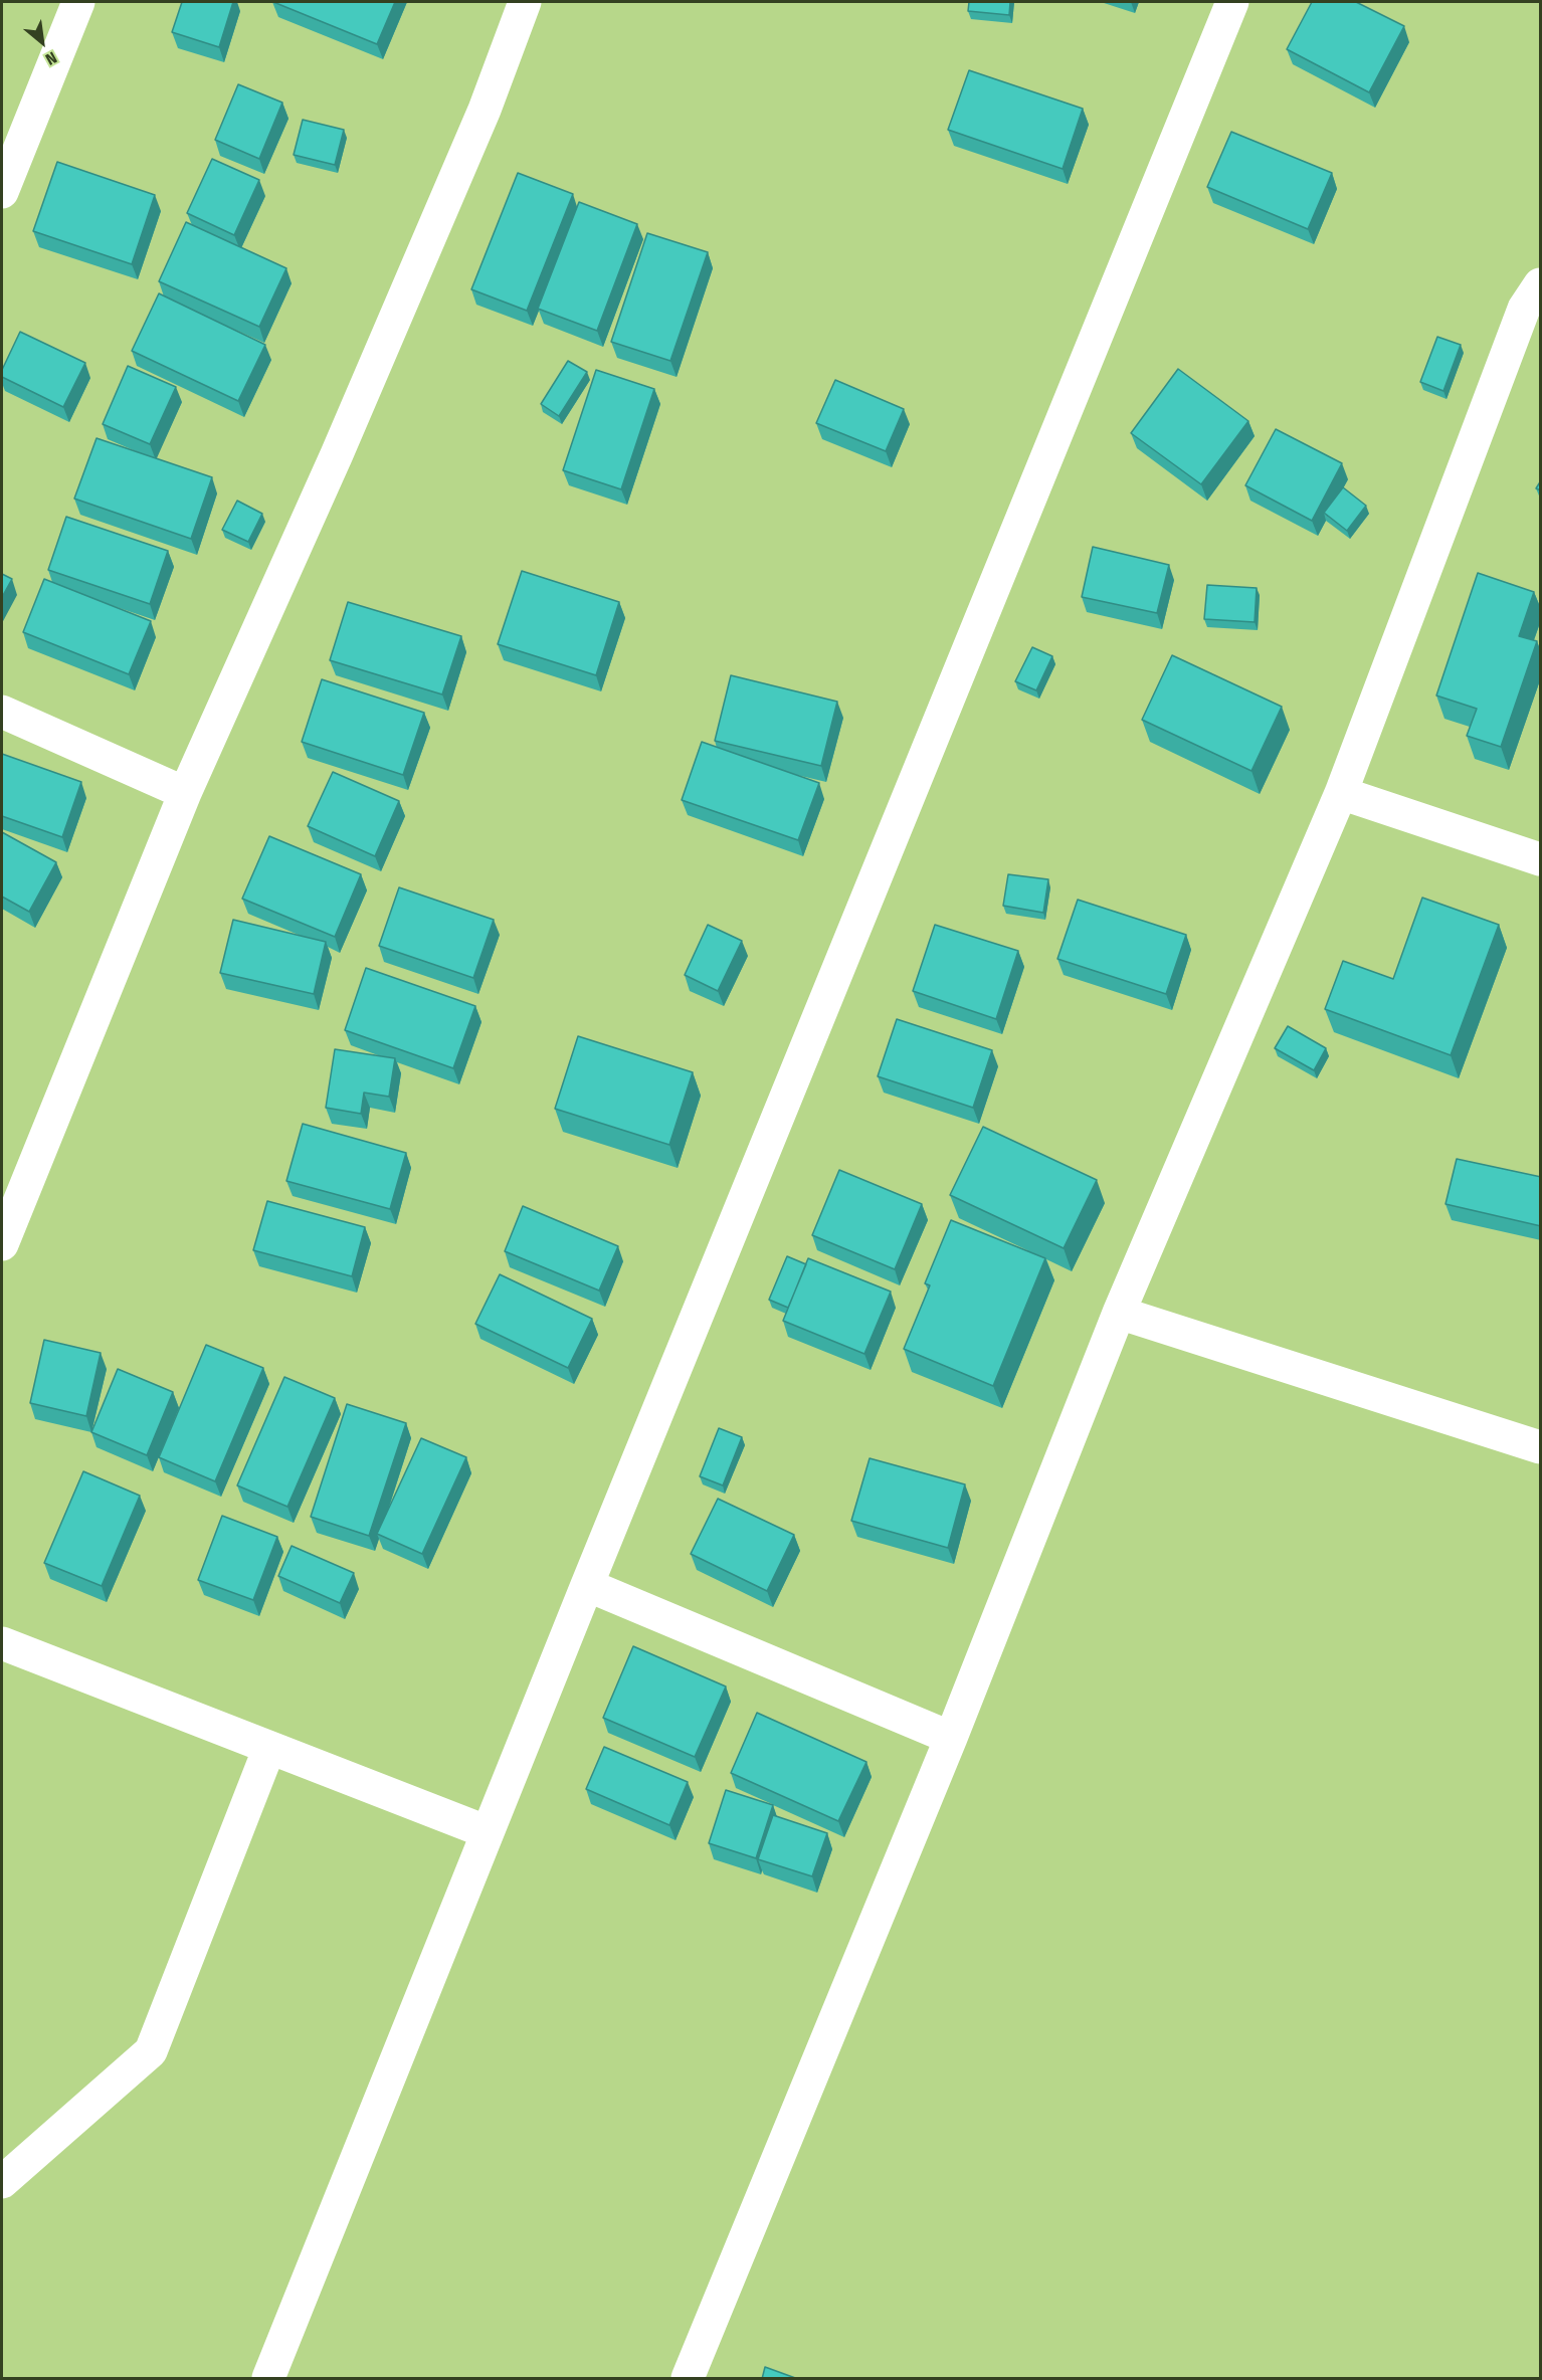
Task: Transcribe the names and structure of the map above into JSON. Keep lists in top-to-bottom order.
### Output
{
  "north": "bottom right"
}
